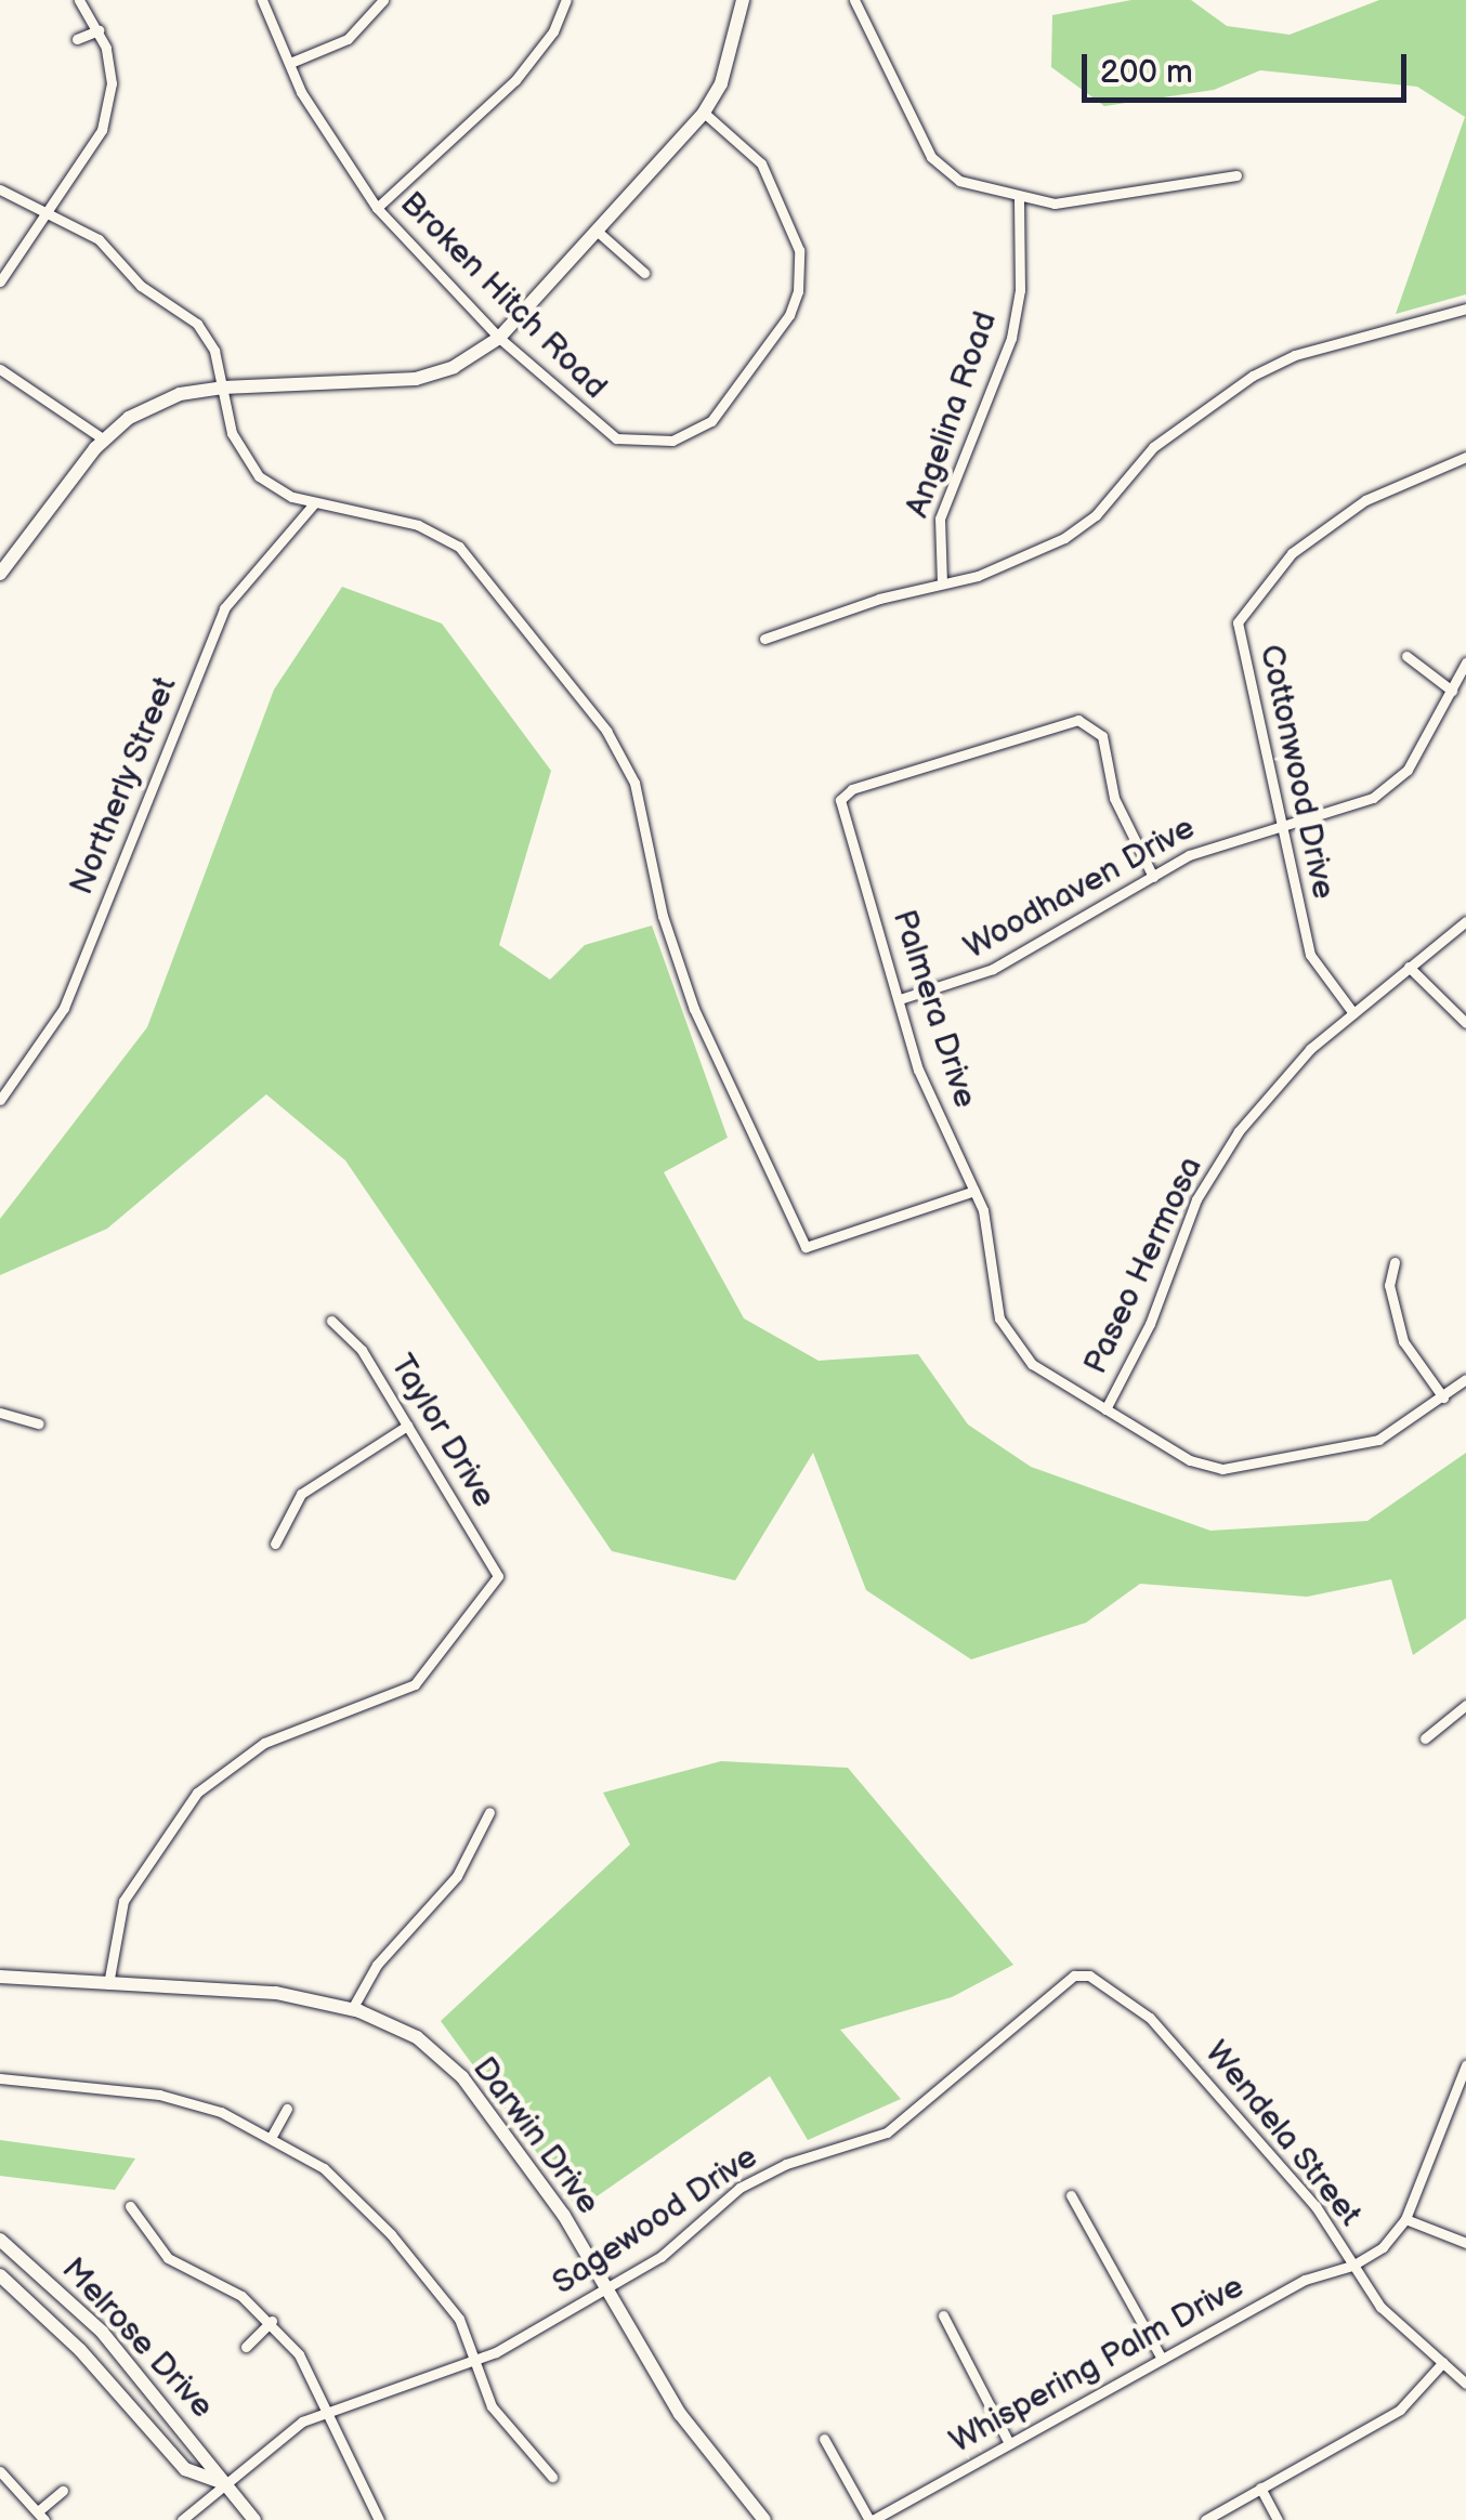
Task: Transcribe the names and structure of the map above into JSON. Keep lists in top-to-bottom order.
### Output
{
  "streets": {
    "street": [
      "Broken Hitch Road",
      "Angelina Road",
      "Cottonwood Drive",
      "Northerly Street",
      "Woodhaven Drive",
      "Palmera Drive",
      "Paseo Hermosa",
      "Taylor Drive",
      "Wendela Street",
      "Darwin Drive",
      "Sagewood Drive",
      "Melrose Drive",
      "Whispering Palm Drive"
    ]
  },
  "crossings": [
    ["Cottonwood Drive", "Woodhaven Drive"],
    ["Cottonwood Drive", "Paseo Hermosa"],
    ["Woodhaven Drive", "Palmera Drive"],
    ["Palmera Drive", "Paseo Hermosa"],
    ["Taylor Drive", "Darwin Drive"],
    ["Wendela Street", "Sagewood Drive"],
    ["Wendela Street", "Whispering Palm Drive"],
    ["Darwin Drive", "Sagewood Drive"],
    ["Sagewood Drive", "Melrose Drive"]
  ],
  "scale_bar": "200 m"
}
